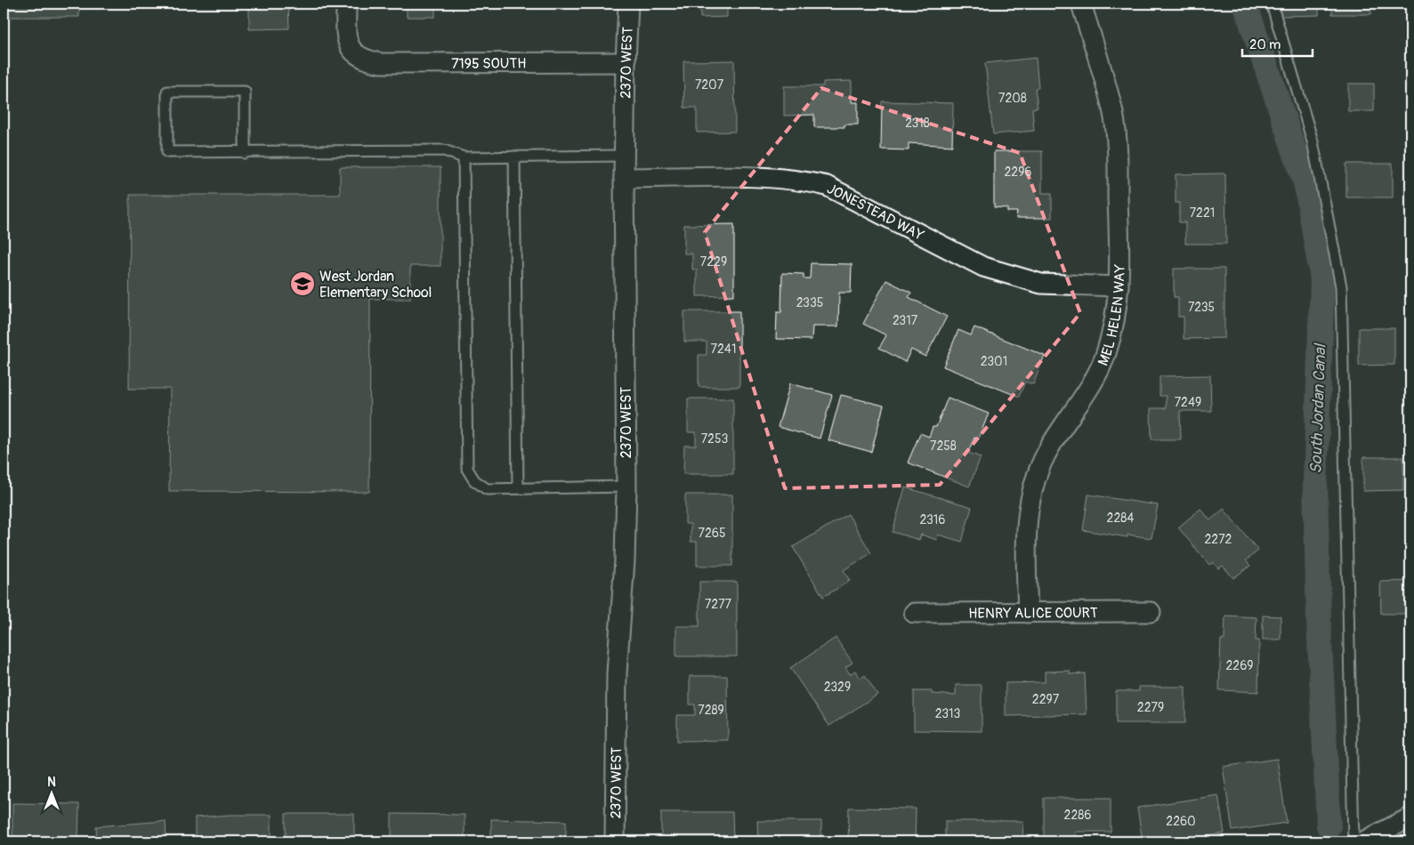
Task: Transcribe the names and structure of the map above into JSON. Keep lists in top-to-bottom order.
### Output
{
  "streets": {
    "street": [
      "2370 WEST",
      "7195 SOUTH",
      "JONESTEAD WAY",
      "MEL HELEN WAY",
      "HENRY ALICE COURT"
    ]
  },
  "crossings": [
    ["2370 WEST", "7195 SOUTH"],
    ["2370 WEST", "JONESTEAD WAY"],
    ["JONESTEAD WAY", "MEL HELEN WAY"],
    ["MEL HELEN WAY", "HENRY ALICE COURT"]
  ],
  "water": ["South Jordan Canal"],
  "places": {
    "school or university": ["West Jordan Elementary School"]
  },
  "house_numbers": [
    "7207",
    "7208",
    "2318",
    "2296",
    "7221",
    "7229",
    "2335",
    "7235",
    "2317",
    "7241",
    "2301",
    "7249",
    "7253",
    "7258",
    "2284",
    "2316",
    "7265",
    "2272",
    "7277",
    "2269",
    "2329",
    "2297",
    "2279",
    "7289",
    "2313",
    "2286",
    "2260"
  ],
  "scale_bar": "20 m",
  "north": "top"
}
